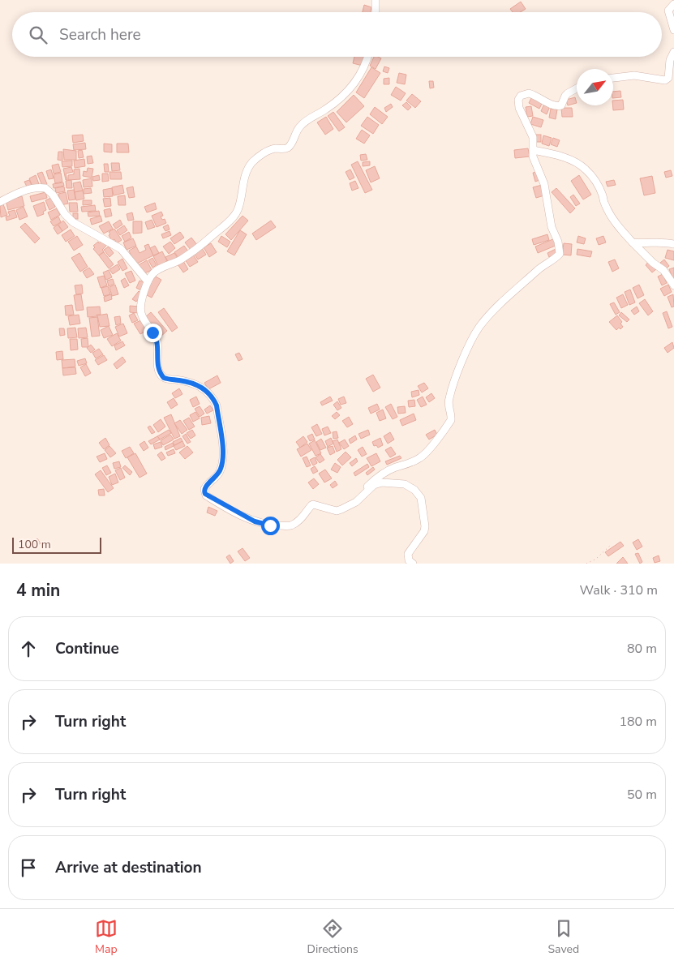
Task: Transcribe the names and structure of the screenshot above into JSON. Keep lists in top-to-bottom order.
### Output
{
  "scale_bar": "100 m",
  "north": "top right",
  "page": {
    "search": "Search here",
    "scale": "100 m",
    "heading": ["4 min", "Walk · 310 m"],
    "list": [
      ["Continue", "80 m"],
      ["Turn right", "180 m"],
      ["Turn right", "50 m"],
      "Arrive at destination"
    ],
    "nav": ["Map", "Directions", "Saved"]
  }
}
